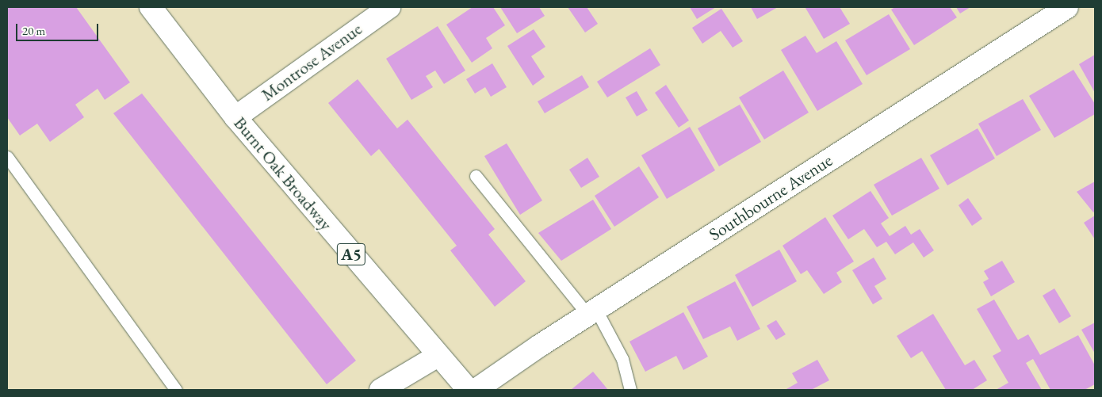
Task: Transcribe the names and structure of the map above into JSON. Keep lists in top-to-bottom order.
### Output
{
  "streets": {
    "street": [
      "Montrose Avenue",
      "Burnt Oak Broadway",
      "Southbourne Avenue",
      "A5"
    ]
  },
  "crossings": [
    ["Montrose Avenue", "Burnt Oak Broadway"]
  ],
  "scale_bar": "20 m"
}
